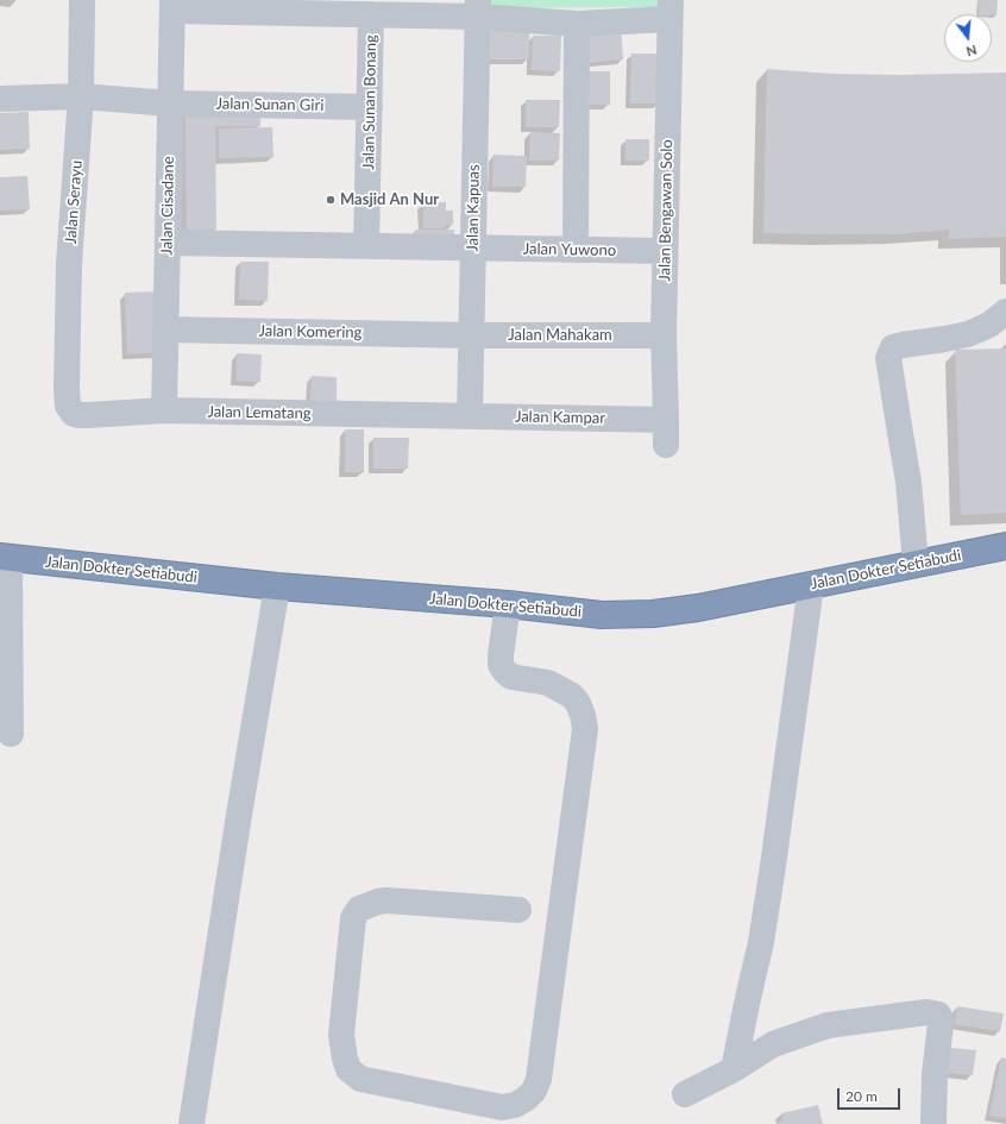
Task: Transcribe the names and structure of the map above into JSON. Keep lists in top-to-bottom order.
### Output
{
  "streets": {
    "highway": ["Jalan Dokter Setiabudi"],
    "street": [
      "Jalan Sunan Bonang",
      "Jalan Sunan Giri",
      "Jalan Serayu",
      "Jalan Cisadane",
      "Jalan Kapuas",
      "Jalan Bengawan Solo",
      "Jalan Yuwono",
      "Jalan Komering",
      "Jalan Mahakam",
      "Jalan Lematang",
      "Jalan Kampar"
    ]
  },
  "crossings": [
    ["Jalan Sunan Bonang", "Jalan Sunan Giri"],
    ["Jalan Sunan Bonang", "Jalan Yuwono"],
    ["Jalan Sunan Giri", "Jalan Serayu"],
    ["Jalan Sunan Giri", "Jalan Cisadane"],
    ["Jalan Serayu", "Jalan Lematang"],
    ["Jalan Cisadane", "Jalan Yuwono"],
    ["Jalan Cisadane", "Jalan Komering"],
    ["Jalan Cisadane", "Jalan Lematang"],
    ["Jalan Kapuas", "Jalan Yuwono"],
    ["Jalan Kapuas", "Jalan Komering"],
    ["Jalan Kapuas", "Jalan Mahakam"],
    ["Jalan Kapuas", "Jalan Lematang"],
    ["Jalan Kapuas", "Jalan Kampar"],
    ["Jalan Bengawan Solo", "Jalan Yuwono"],
    ["Jalan Bengawan Solo", "Jalan Mahakam"],
    ["Jalan Bengawan Solo", "Jalan Kampar"],
    ["Jalan Komering", "Jalan Mahakam"],
    ["Jalan Lematang", "Jalan Kampar"]
  ],
  "places": ["Masjid An Nur"],
  "scale_bar": "20 m",
  "north": "bottom"
}
